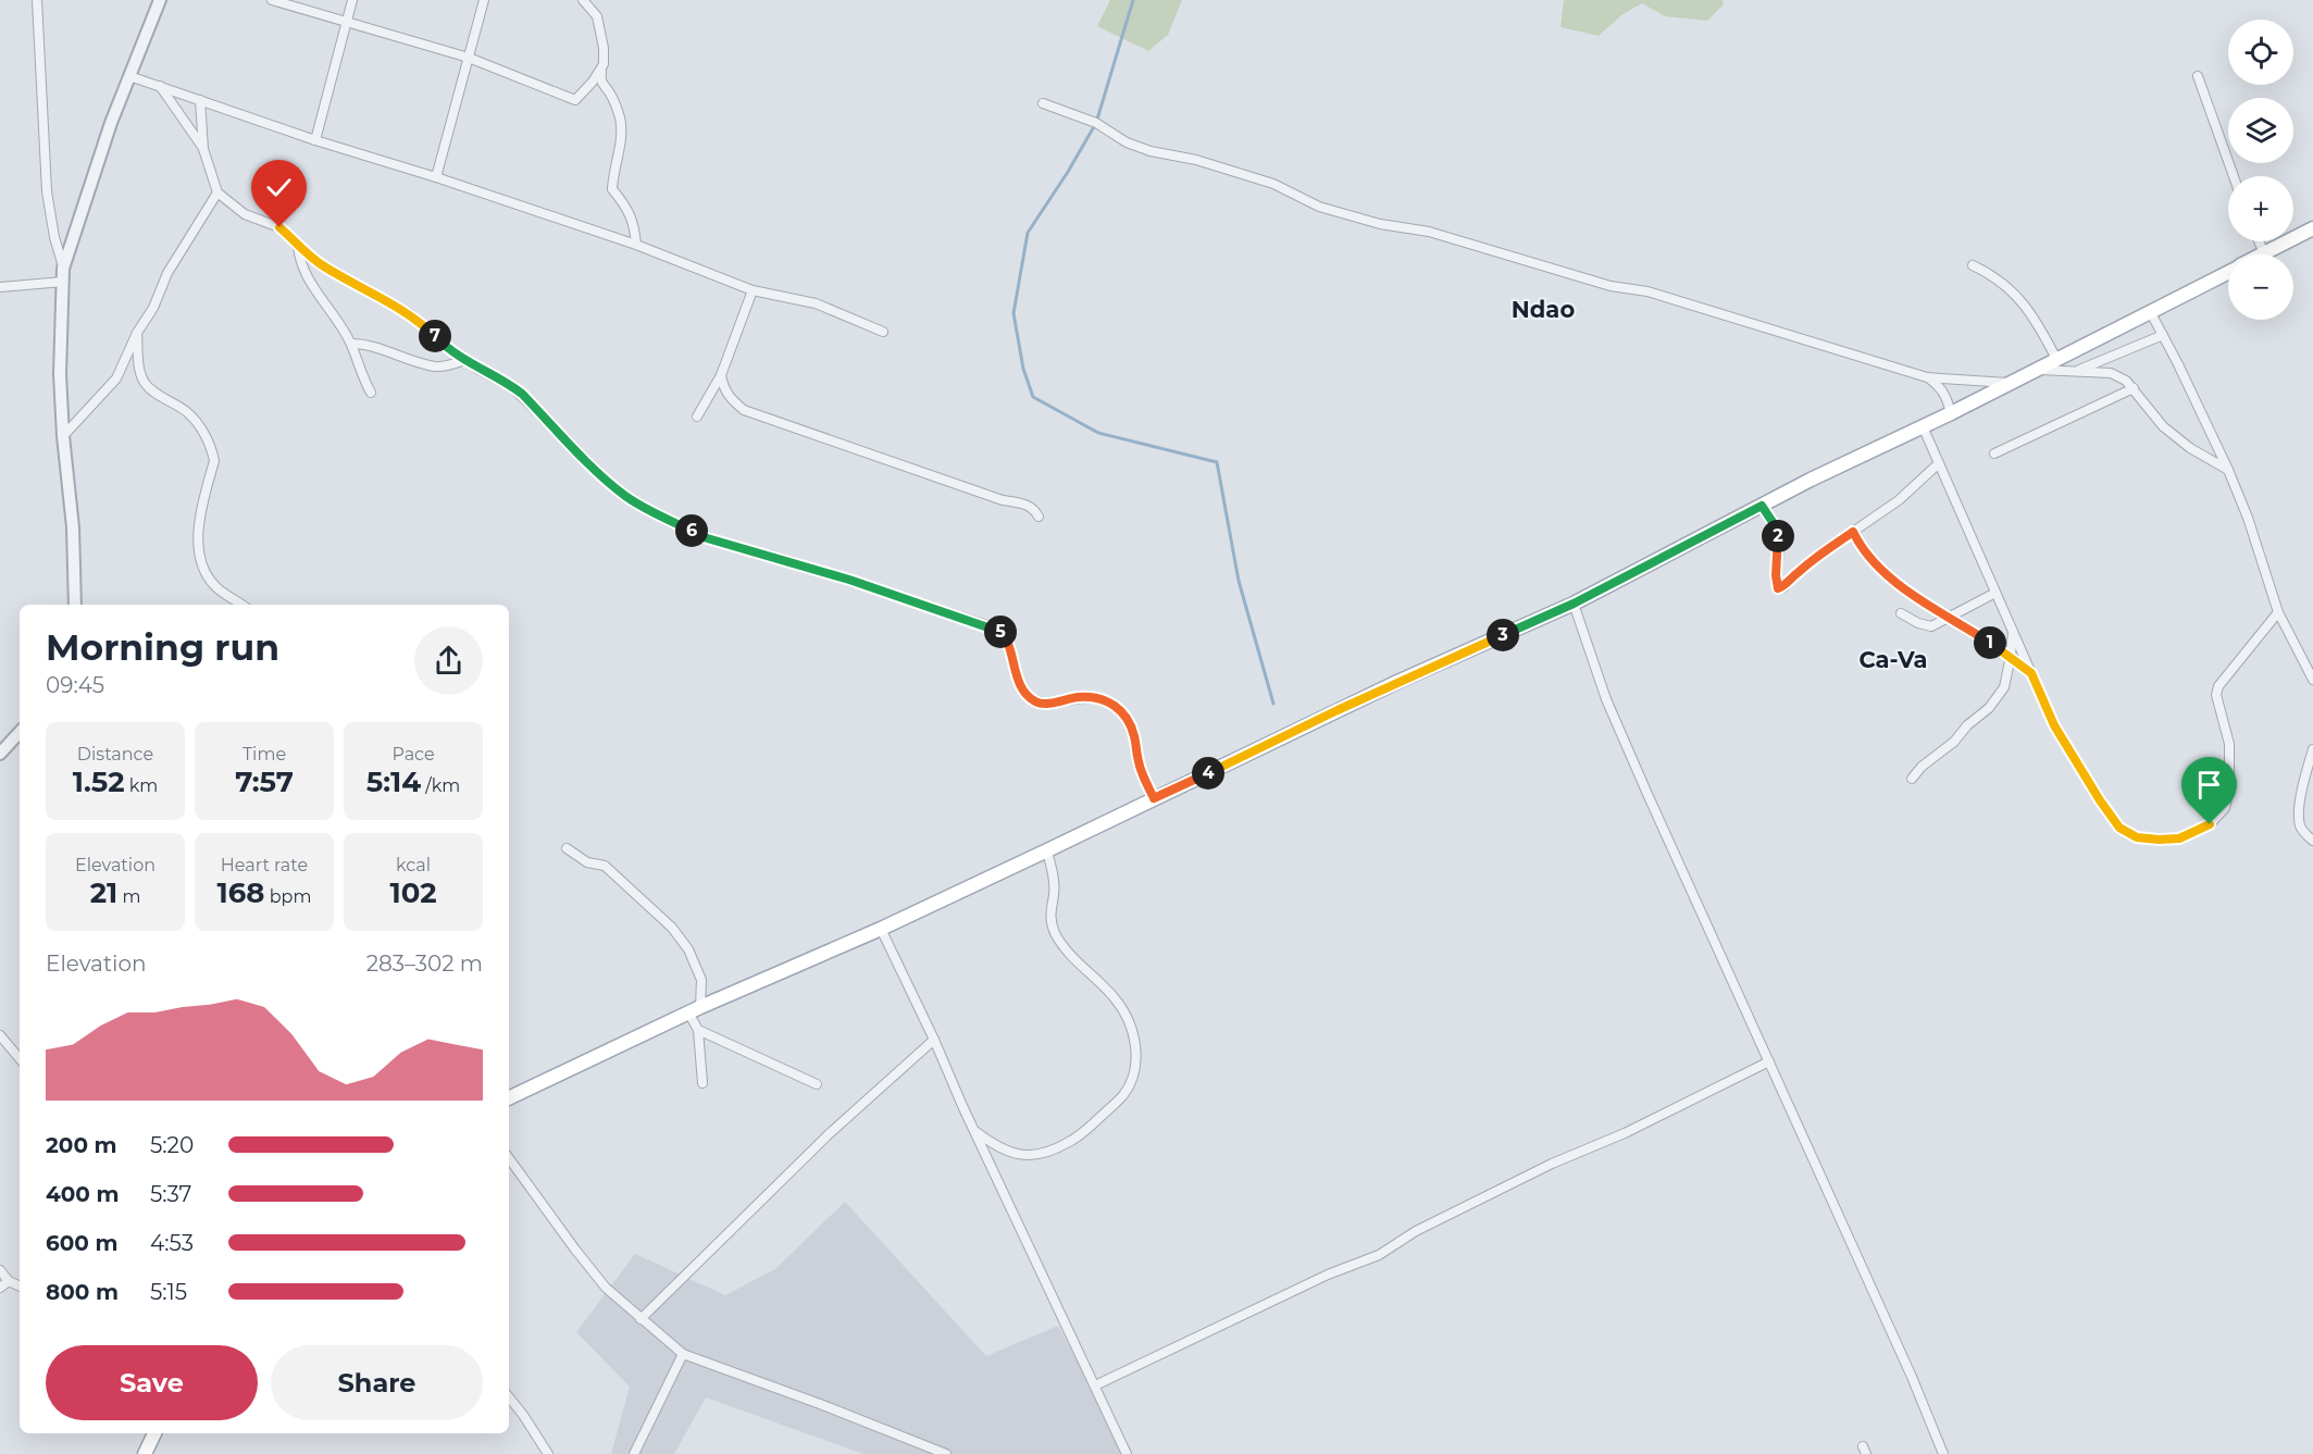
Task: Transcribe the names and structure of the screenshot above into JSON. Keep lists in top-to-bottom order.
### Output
{
  "districts": ["Ndao", "Ca-Va"],
  "page": {
    "map_buttons": ["+", "−"],
    "pins": [
      "7",
      "6",
      "2",
      "5",
      "3",
      "1",
      "4"
    ],
    "heading": ["Morning run", "09:45"],
    "stats": [
      ["Distance", "1.52 km"],
      ["Time", "7:57"],
      ["Pace", "5:14 /km"],
      ["Elevation", "21 m"],
      ["Heart rate", "168 bpm"],
      ["kcal", "102"]
    ],
    "chart": ["Elevation", "283–302 m"],
    "list": [
      {
        "name": "200 m",
        "note": "5:20"
      },
      {
        "name": "400 m",
        "note": "5:37"
      },
      {
        "name": "600 m",
        "note": "4:53"
      },
      {
        "name": "800 m",
        "note": "5:15"
      }
    ],
    "buttons": ["Save", "Share"]
  }
}
